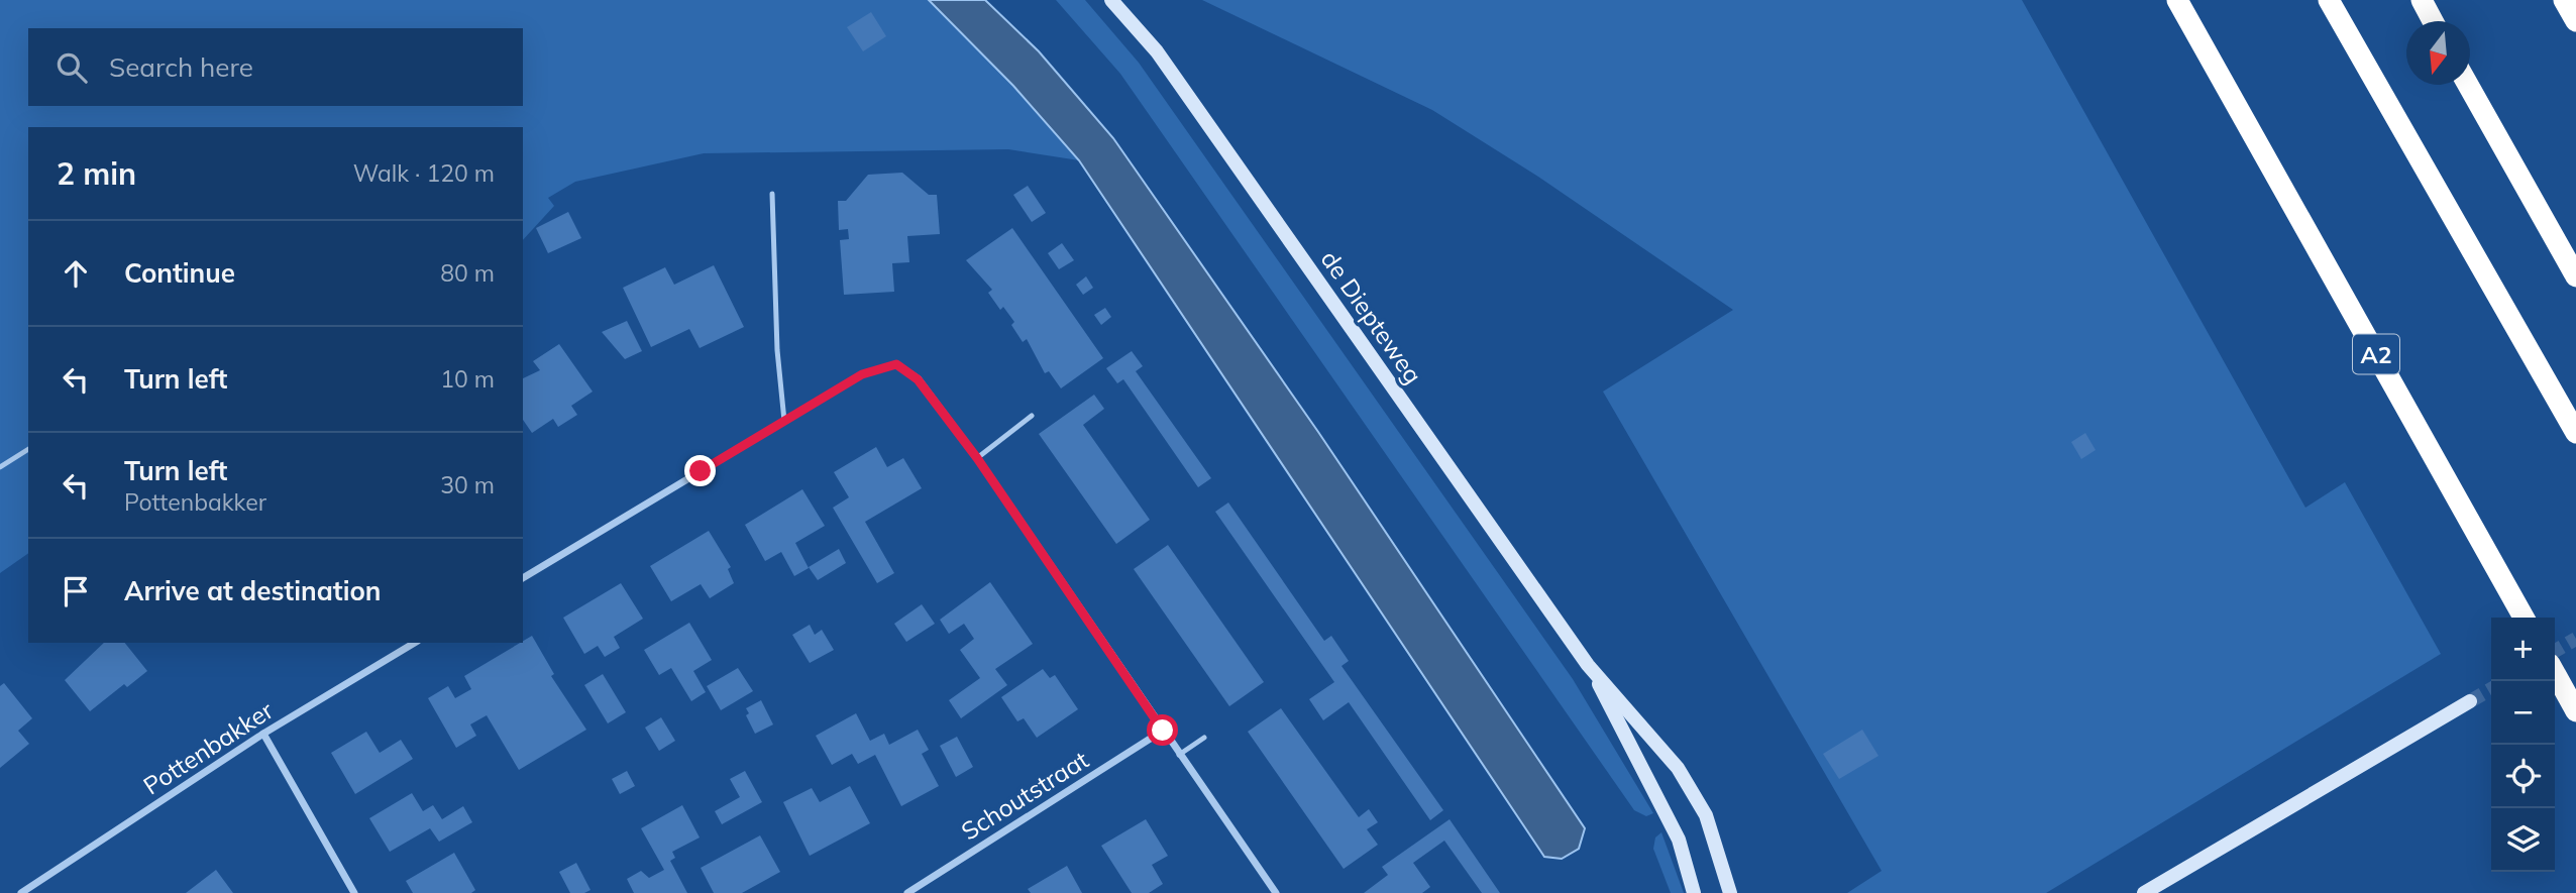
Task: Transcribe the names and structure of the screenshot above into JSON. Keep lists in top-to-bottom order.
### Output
{
  "streets": {
    "highway": ["A2"],
    "street": ["de Diepteweg", "Pottenbakker", "Schoutstraat"]
  },
  "north": "bottom",
  "page": {
    "search": "Search here",
    "heading": ["2 min", "Walk · 120 m"],
    "list": [
      ["Continue", "80 m"],
      ["Turn left", "10 m"],
      ["Turn left", "Pottenbakker", "30 m"],
      "Arrive at destination"
    ],
    "map_buttons": ["+", "−"]
  }
}
